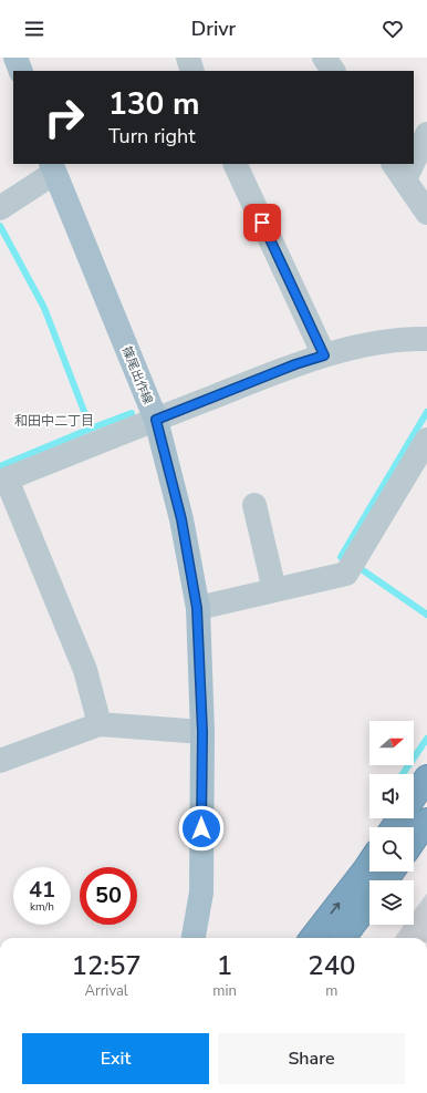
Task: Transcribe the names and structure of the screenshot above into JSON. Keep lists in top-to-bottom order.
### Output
{
  "streets": {
    "main road": ["篠尾出作線"]
  },
  "districts": ["和田中二丁目"],
  "north": "right",
  "page": {
    "header": "Drivr",
    "turn": ["130 m", "Turn right"],
    "speed": "41 km/h",
    "limit": "50",
    "eta": [
      "12:57",
      "Arrival",
      "1",
      "min",
      "240",
      "m"
    ],
    "buttons": ["Exit", "Share"]
  }
}
